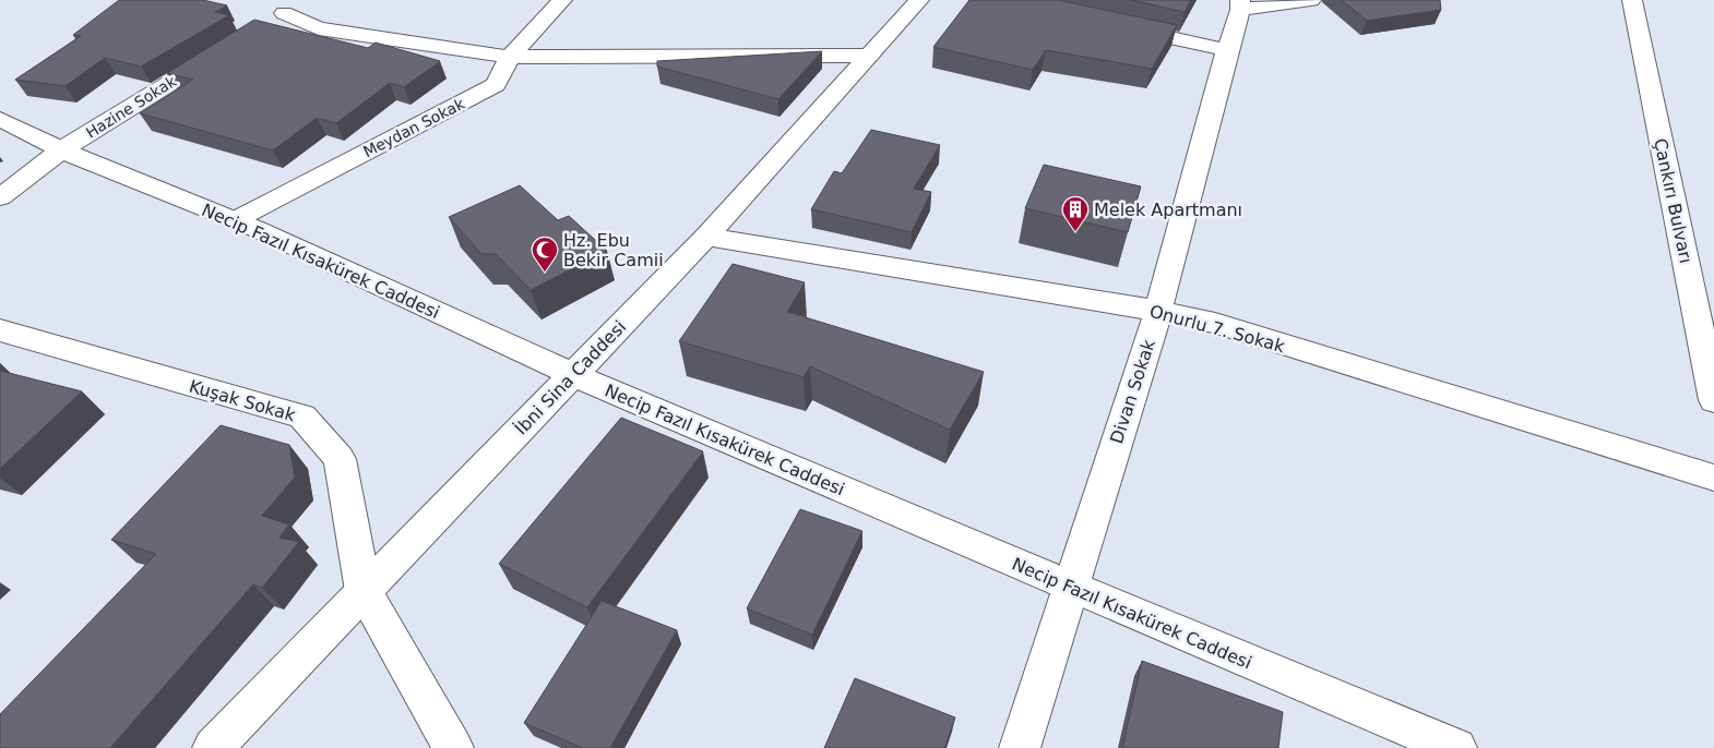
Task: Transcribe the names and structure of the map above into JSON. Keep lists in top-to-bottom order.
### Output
{
  "streets": {
    "street": [
      "Hazine Sokak",
      "Meydan Sokak",
      "Çankırı Bulvarı",
      "Necip Fazıl Kısakürek Caddesi",
      "Onurlu 7. Sokak",
      "İbni Sina Caddesi",
      "Divan Sokak",
      "Kuşak Sokak"
    ]
  },
  "crossings": [
    ["Hazine Sokak", "Necip Fazıl Kısakürek Caddesi"],
    ["Meydan Sokak", "Necip Fazıl Kısakürek Caddesi"],
    ["Necip Fazıl Kısakürek Caddesi", "İbni Sina Caddesi"],
    ["Necip Fazıl Kısakürek Caddesi", "Divan Sokak"],
    ["Onurlu 7. Sokak", "İbni Sina Caddesi"],
    ["Onurlu 7. Sokak", "Divan Sokak"],
    ["İbni Sina Caddesi", "Kuşak Sokak"]
  ],
  "places": {
    "building": ["Melek Apartmanı"],
    "mosque": ["Hz. Ebu Bekir Camii"]
  }
}
